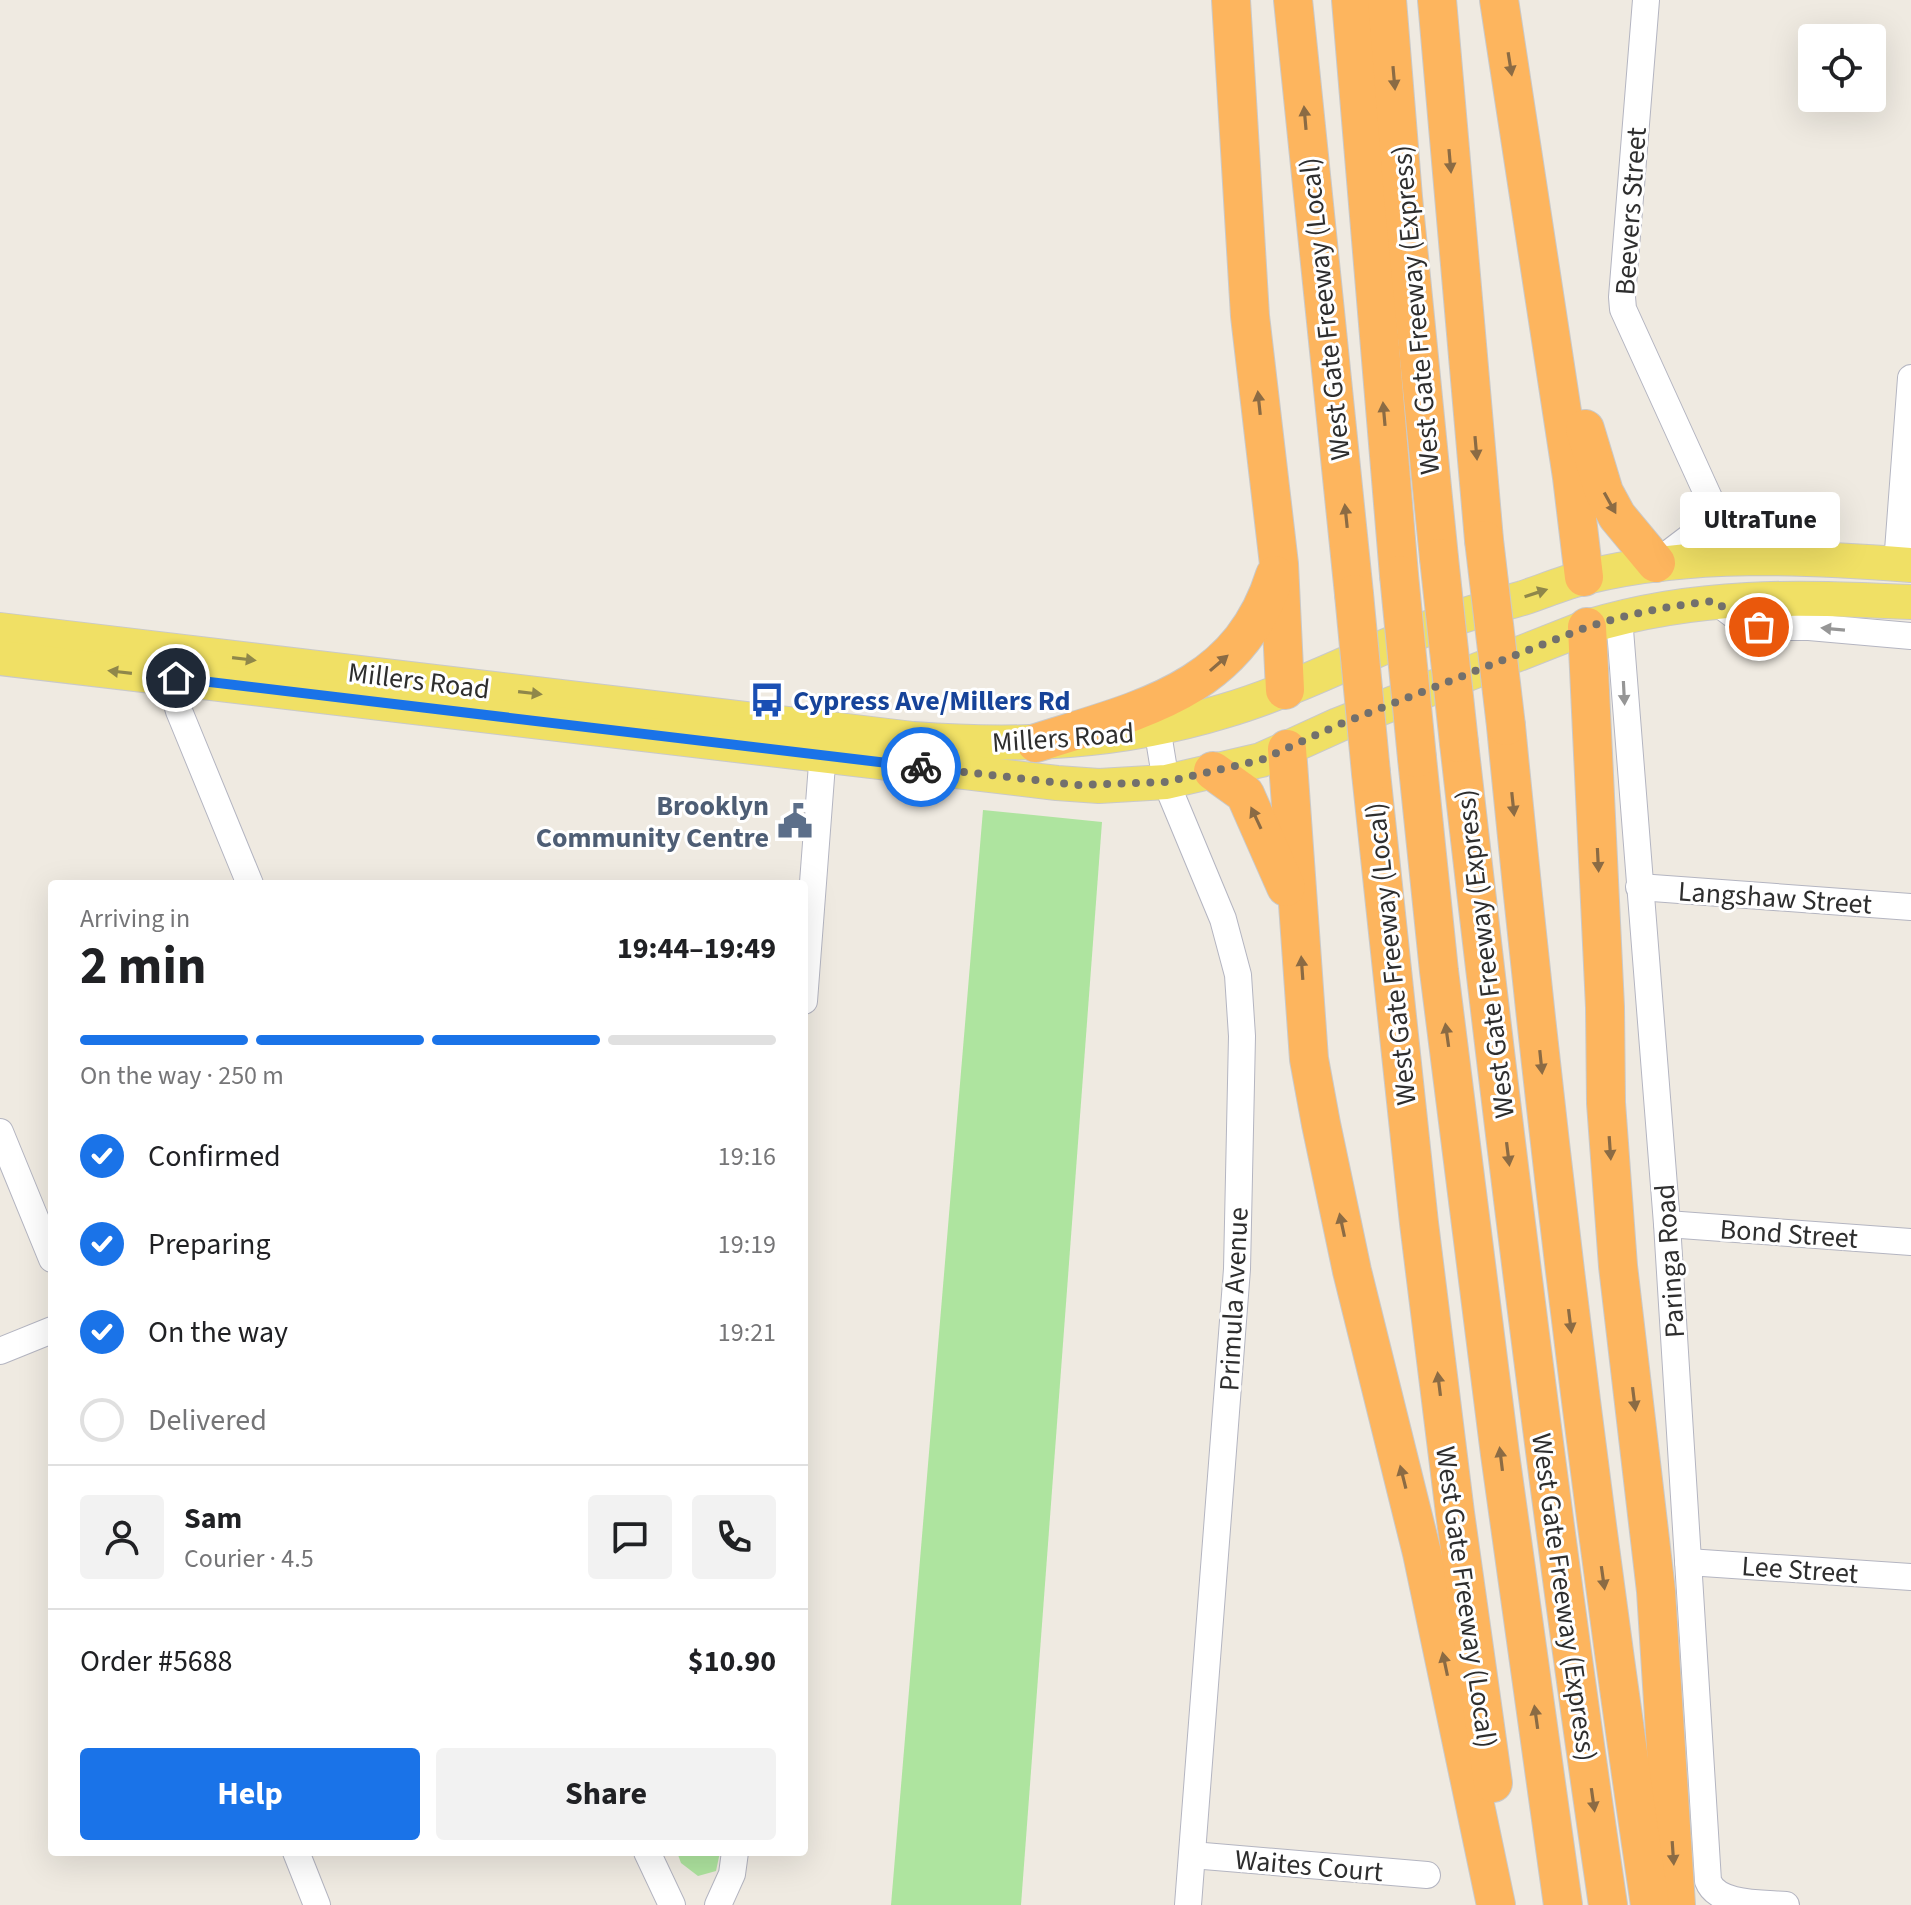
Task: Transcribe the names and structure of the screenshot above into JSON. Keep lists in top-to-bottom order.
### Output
{
  "streets": {
    "highway": ["West Gate Freeway (Local)", "West Gate Freeway (Express)"],
    "main road": ["Millers Road"],
    "street": [
      "Beevers Street",
      "Langshaw Street",
      "Bond Street",
      "Paringa Road",
      "Primula Avenue",
      "Lee Street",
      "Waites Court"
    ]
  },
  "crossings": [
    ["Beevers Street", "Millers Road"],
    ["Millers Road", "Paringa Road"],
    ["Millers Road", "Primula Avenue"],
    ["Langshaw Street", "Paringa Road"],
    ["Bond Street", "Paringa Road"],
    ["Paringa Road", "Lee Street"],
    ["Primula Avenue", "Waites Court"]
  ],
  "places": {
    "other": ["UltraTune"],
    "bus stop": ["Cypress Ave/Millers Rd"],
    "public building": ["Brooklyn Community Centre"]
  },
  "page": {
    "bubble": "UltraTune",
    "heading": ["2 min", "Arriving in", "19:44–19:49"],
    "panel": [
      "Sam",
      "Courier · 4.5",
      "Order #5688",
      "$10.90"
    ],
    "bar": "On the way · 250 m",
    "list": [
      ["Confirmed", "19:16"],
      ["Preparing", "19:19"],
      ["On the way", "19:21"],
      "Delivered"
    ],
    "buttons": ["Help", "Share"]
  }
}
